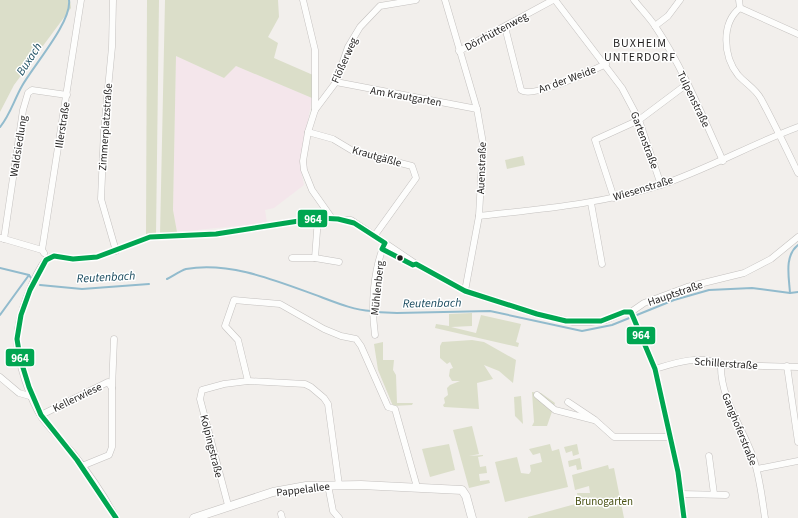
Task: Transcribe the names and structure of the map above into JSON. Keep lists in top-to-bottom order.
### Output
{
  "streets": {
    "street": [
      "Dörrhüttenweg",
      "Flößerweg",
      "An der Weide",
      "Am Krautgarten",
      "Tulpenstraße",
      "Illerstraße",
      "Zimmerplatzstraße",
      "Gartenstraße",
      "Waldsiedlung",
      "Krautgäßle",
      "Auenstraße",
      "Wiesenstraße",
      "Mühlenberg",
      "Hauptstraße",
      "Schillerstraße",
      "Kellerwiese",
      "Ganghoferstraße",
      "Kolpingstraße",
      "Pappelallee"
    ]
  },
  "crossings": [
    ["Dörrhüttenweg", "An der Weide"],
    ["Dörrhüttenweg", "Gartenstraße"],
    ["Dörrhüttenweg", "Auenstraße"],
    ["Flößerweg", "Am Krautgarten"],
    ["Flößerweg", "Krautgäßle"],
    ["Flößerweg", "Hauptstraße"],
    ["An der Weide", "Gartenstraße"],
    ["Am Krautgarten", "Auenstraße"],
    ["Tulpenstraße", "Wiesenstraße"],
    ["Illerstraße", "Waldsiedlung"],
    ["Zimmerplatzstraße", "Hauptstraße"],
    ["Gartenstraße", "Wiesenstraße"],
    ["Krautgäßle", "Hauptstraße"],
    ["Auenstraße", "Wiesenstraße"],
    ["Auenstraße", "Hauptstraße"],
    ["Mühlenberg", "Hauptstraße"],
    ["Schillerstraße", "Ganghoferstraße"],
    ["Kolpingstraße", "Pappelallee"]
  ],
  "districts": ["BUXHEIM UNTERDORF"],
  "water": ["Buxach", "Reutenbach"],
  "parks": ["Brunogarten"],
  "lines": ["transit line 964"]
}
